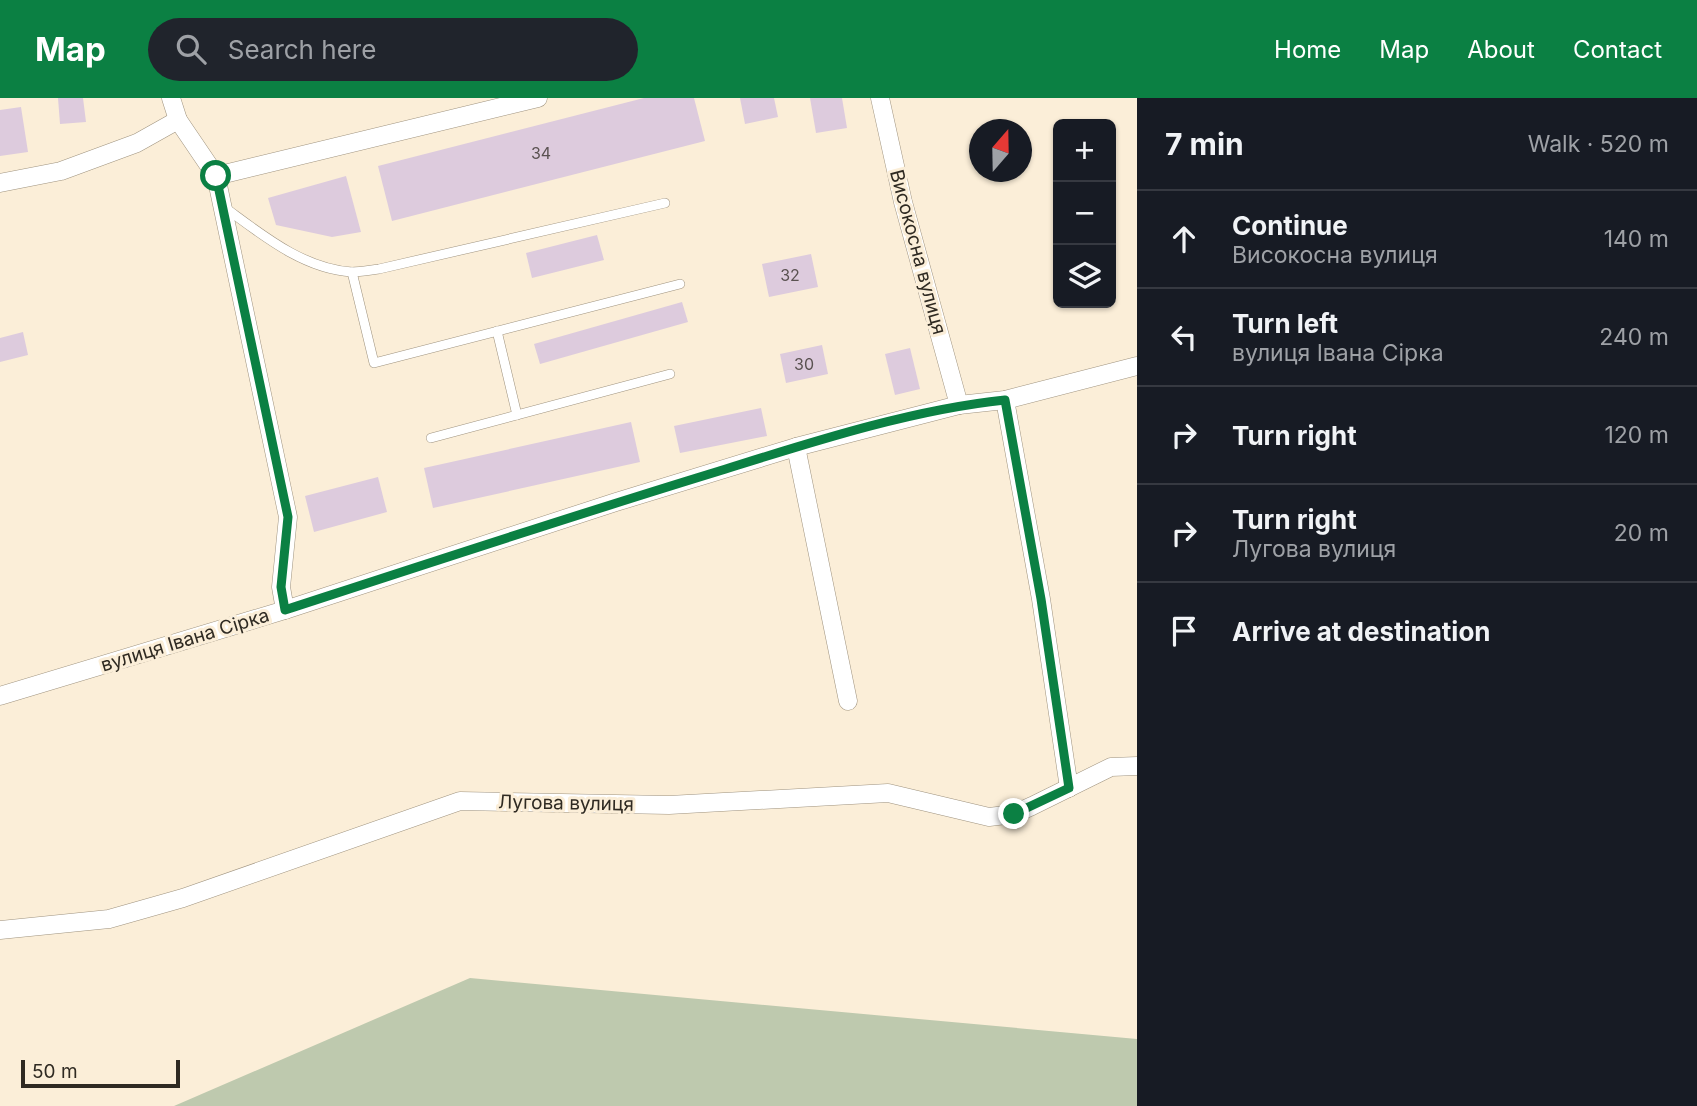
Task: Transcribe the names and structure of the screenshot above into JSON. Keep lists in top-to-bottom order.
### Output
{
  "streets": {
    "street": ["Високосна вулиця", "вулиця Івана Сірка", "Лугова вулиця"]
  },
  "crossings": [
    ["Високосна вулиця", "вулиця Івана Сірка"]
  ],
  "house_numbers": ["34", "32", "30"],
  "scale_bar": "50 m",
  "north": "top",
  "page": {
    "header": "Map",
    "search": "Search here",
    "nav": [
      "Home",
      "Map",
      "About",
      "Contact"
    ],
    "heading": ["7 min", "Walk · 520 m"],
    "map_buttons": ["+", "−"],
    "list": [
      ["Continue", "Високосна вулиця", "140 m"],
      ["Turn left", "вулиця Івана Сірка", "240 m"],
      ["Turn right", "120 m"],
      ["Turn right", "Лугова вулиця", "20 m"],
      "Arrive at destination"
    ],
    "scale": "50 m"
  }
}
